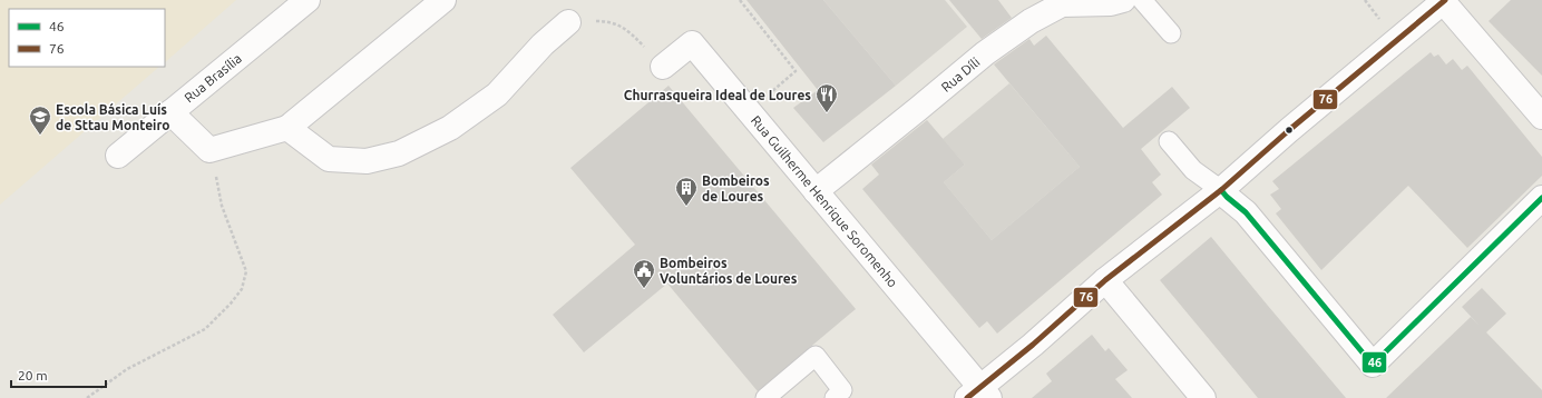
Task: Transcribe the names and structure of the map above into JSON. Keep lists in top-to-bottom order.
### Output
{
  "streets": {
    "street": ["Rua Díli", "Rua Brasília", "Rua Guilherme Henrique Soromenho"]
  },
  "crossings": [
    ["Rua Díli", "Rua Guilherme Henrique Soromenho"]
  ],
  "places": {
    "restaurant": ["Churrasqueira Ideal de Loures"],
    "school or university": ["Escola Básica Luís de Sttau Monteiro"],
    "building": ["Bombeiros de Loures"],
    "public building": ["Bombeiros Voluntários de Loures"]
  },
  "lines": ["transit line 76", "transit line 46"],
  "legend": ["46", "76"],
  "scale_bar": "20 m"
}
